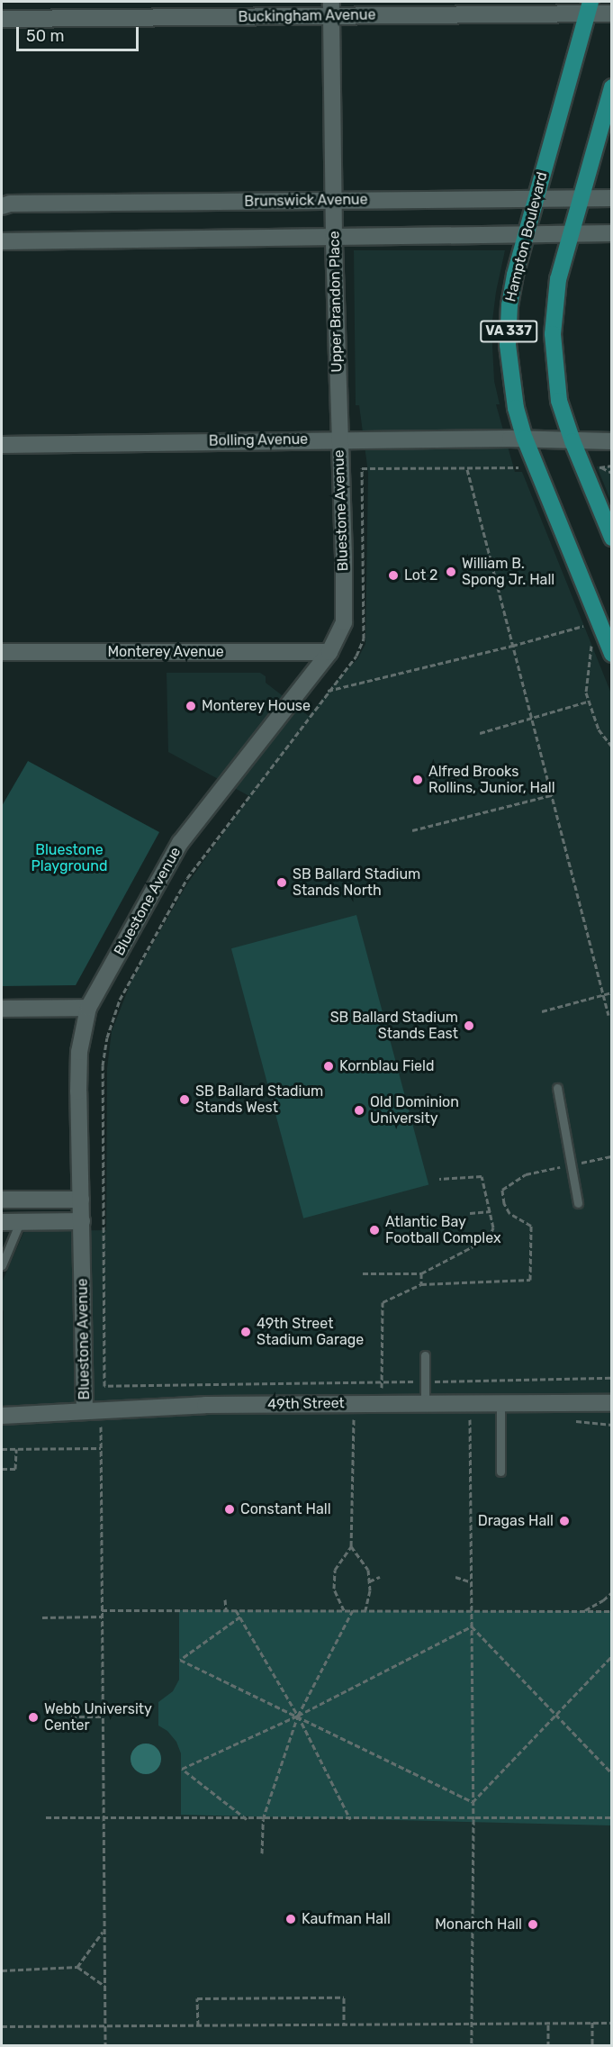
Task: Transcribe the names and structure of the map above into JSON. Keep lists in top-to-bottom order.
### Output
{
  "streets": {
    "main road": ["Hampton Boulevard", "VA 337"],
    "street": [
      "Buckingham Avenue",
      "Brunswick Avenue",
      "Upper Brandon Place",
      "Bolling Avenue",
      "Bluestone Avenue",
      "Monterey Avenue",
      "49th Street"
    ]
  },
  "crossings": [
    ["Buckingham Avenue", "Hampton Boulevard"],
    ["Buckingham Avenue", "Upper Brandon Place"],
    ["Brunswick Avenue", "Hampton Boulevard"],
    ["Brunswick Avenue", "Upper Brandon Place"],
    ["Brunswick Avenue", "VA 337"],
    ["Hampton Boulevard", "Bolling Avenue"],
    ["Upper Brandon Place", "Bolling Avenue"],
    ["Upper Brandon Place", "Bluestone Avenue"],
    ["VA 337", "Bolling Avenue"],
    ["Bolling Avenue", "Bluestone Avenue"],
    ["Bluestone Avenue", "Monterey Avenue"],
    ["Bluestone Avenue", "49th Street"]
  ],
  "parks": ["Bluestone Playground"],
  "places": [
    "William B. Spong Jr. Hall",
    "Lot 2",
    "Monterey House",
    "Alfred Brooks Rollins, Junior, Hall",
    "SB Ballard Stadium Stands North",
    "SB Ballard Stadium Stands East",
    "Kornblau Field",
    "SB Ballard Stadium Stands West",
    "Old Dominion University",
    "Atlantic Bay Football Complex",
    "49th Street Stadium Garage",
    "Constant Hall",
    "Dragas Hall",
    "Webb University Center",
    "Kaufman Hall",
    "Monarch Hall"
  ],
  "scale_bar": "50 m"
}
